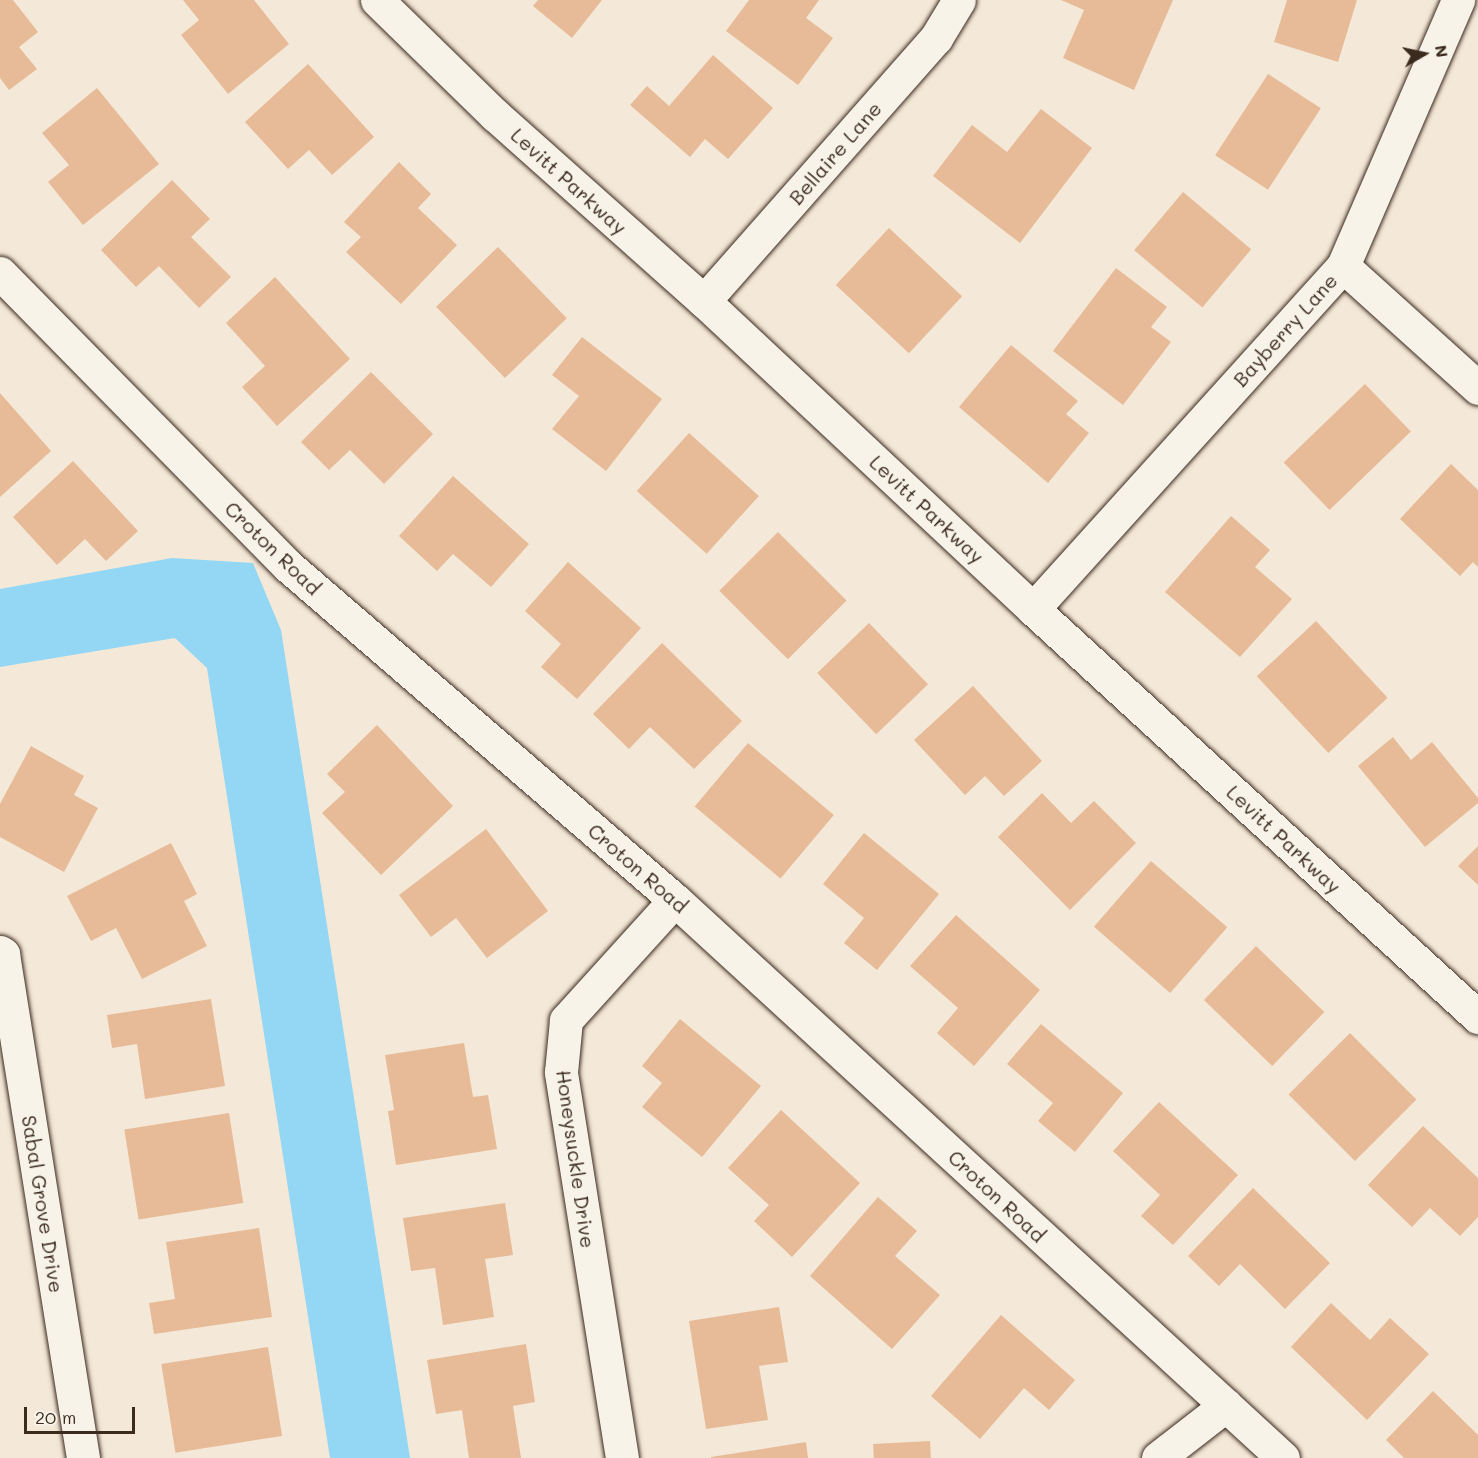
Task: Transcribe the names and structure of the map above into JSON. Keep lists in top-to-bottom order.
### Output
{
  "streets": {
    "street": [
      "Bellaire Lane",
      "Levitt Parkway",
      "Bayberry Lane",
      "Croton Road",
      "Honeysuckle Drive",
      "Sabal Grove Drive"
    ]
  },
  "crossings": [
    ["Bellaire Lane", "Levitt Parkway"],
    ["Levitt Parkway", "Bayberry Lane"],
    ["Croton Road", "Honeysuckle Drive"]
  ],
  "scale_bar": "20 m",
  "north": "right"
}
